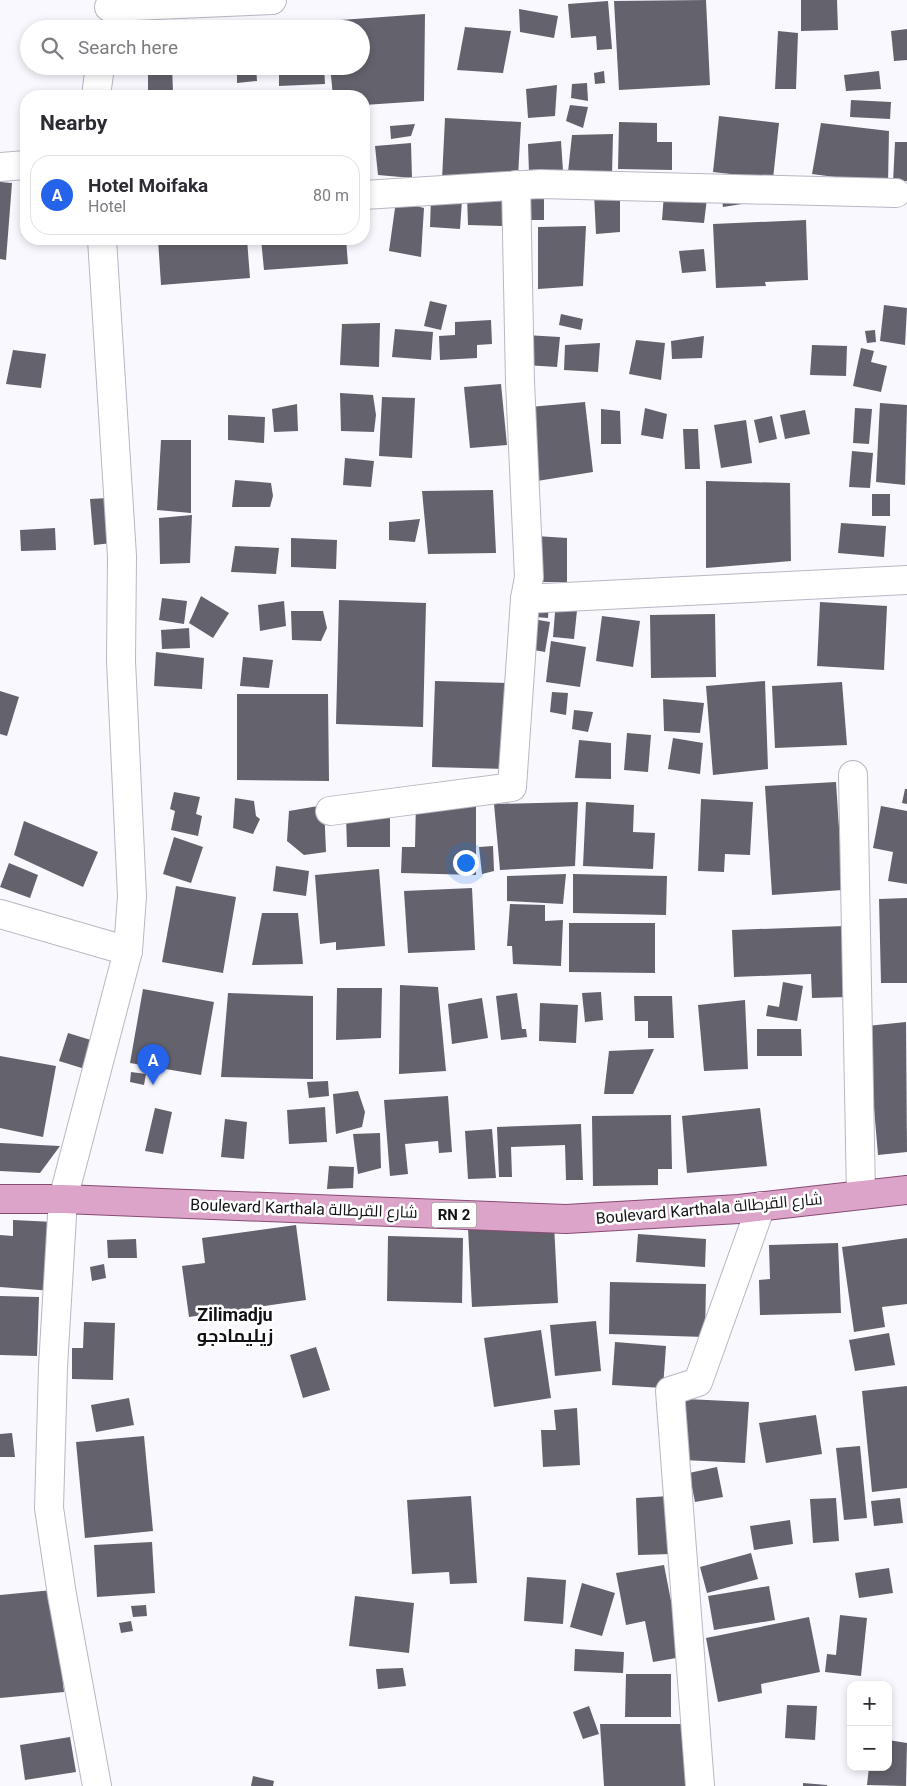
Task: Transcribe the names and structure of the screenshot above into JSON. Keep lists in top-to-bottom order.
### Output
{
  "streets": {
    "main road": ["Boulevard Karthala شارع القرطالة", "RN 2"]
  },
  "districts": ["Zilimadju زيليمادجو"],
  "page": {
    "search": "Search here",
    "heading": "Nearby",
    "list": [
      {
        "mark": "A",
        "name": "Hotel Moifaka",
        "note": "Hotel",
        "value": "80 m"
      }
    ],
    "pins": "A",
    "map_buttons": ["+", "−"]
  }
}
